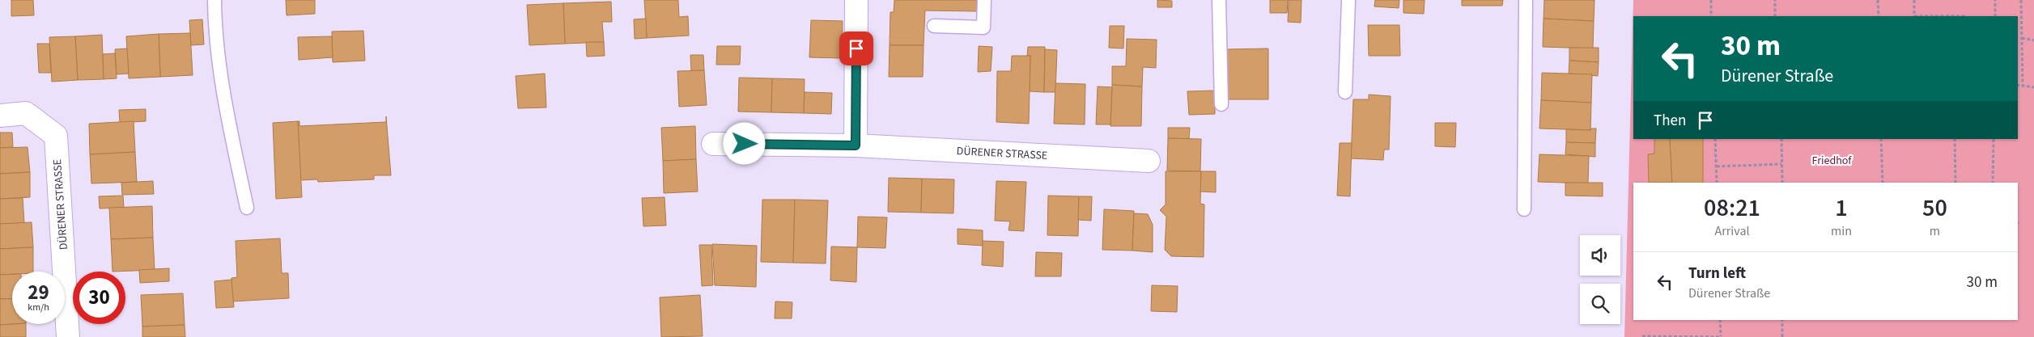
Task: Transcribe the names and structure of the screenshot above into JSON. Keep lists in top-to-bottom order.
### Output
{
  "streets": {
    "street": ["DÜRENER STRASSE"]
  },
  "parks": ["Friedhof"],
  "page": {
    "turn": ["30 m", "Dürener Straße"],
    "then": "Then",
    "eta": [
      "08:21",
      "Arrival",
      "1",
      "min",
      "50",
      "m"
    ],
    "list": [
      {
        "name": "Turn left",
        "note": "Dürener Straße",
        "value": "30 m"
      }
    ],
    "speed": "29 km/h",
    "limit": "30"
  }
}
